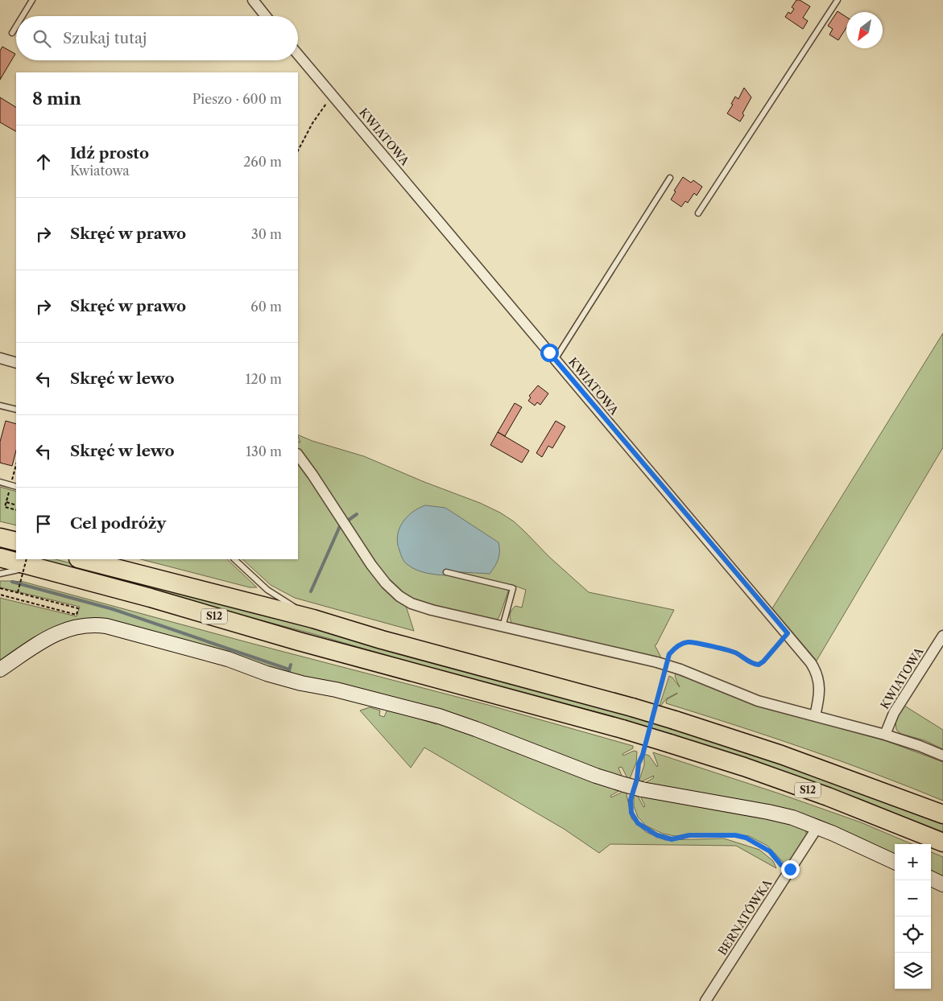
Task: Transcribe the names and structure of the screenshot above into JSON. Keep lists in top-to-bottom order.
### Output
{
  "streets": {
    "highway": ["S12"],
    "street": ["KWIATOWA", "BERNATÓWKA"]
  },
  "north": "bottom left",
  "page": {
    "search": "Szukaj tutaj",
    "heading": ["8 min", "Pieszo · 600 m"],
    "list": [
      ["Idź prosto", "Kwiatowa", "260 m"],
      ["Skręć w prawo", "30 m"],
      ["Skręć w prawo", "60 m"],
      ["Skręć w lewo", "120 m"],
      ["Skręć w lewo", "130 m"],
      "Cel podróży"
    ],
    "map_buttons": ["+", "−"]
  }
}
